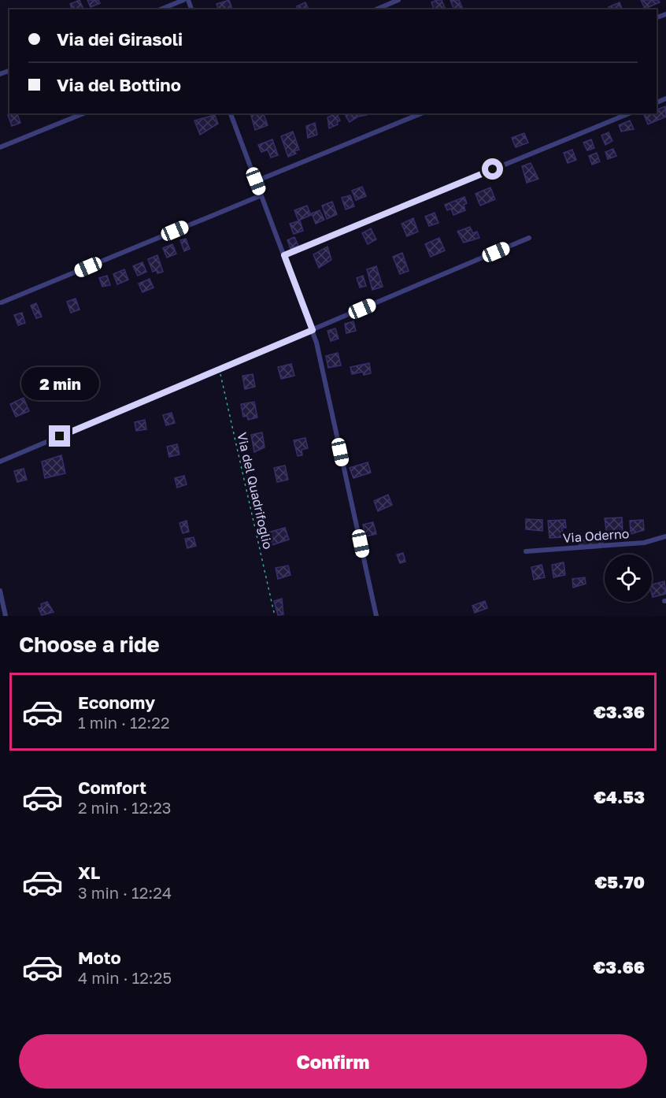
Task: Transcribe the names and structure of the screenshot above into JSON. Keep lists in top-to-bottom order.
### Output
{
  "streets": {
    "street": ["Via Oderno"],
    "path": ["Via del Quadrifoglio"]
  },
  "page": {
    "banner": ["Via dei Girasoli", "Via del Bottino"],
    "bubble": "2 min",
    "heading": "Choose a ride",
    "list": [
      {
        "name": "Economy",
        "note": "1 min · 12:22",
        "value": "€3.36"
      },
      {
        "name": "Comfort",
        "note": "2 min · 12:23",
        "value": "€4.53"
      },
      {
        "name": "XL",
        "note": "3 min · 12:24",
        "value": "€5.70"
      },
      {
        "name": "Moto",
        "note": "4 min · 12:25",
        "value": "€3.66"
      }
    ],
    "buttons": "Confirm"
  }
}
